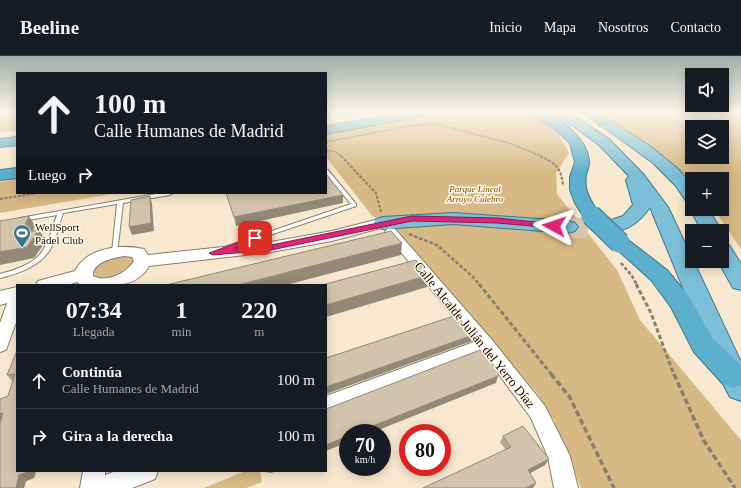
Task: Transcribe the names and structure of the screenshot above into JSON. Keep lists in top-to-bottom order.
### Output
{
  "streets": {
    "street": ["Calle Alcalde Julián del Yerro Díaz"]
  },
  "parks": ["Parque Lineal Arroyo Culebro"],
  "places": {
    "sports": ["WellSport Pádel Club"]
  },
  "page": {
    "header": "Beeline",
    "nav": [
      "Inicio",
      "Mapa",
      "Nosotros",
      "Contacto"
    ],
    "map_buttons": ["+", "−"],
    "turn": ["100 m", "Calle Humanes de Madrid"],
    "then": "Luego",
    "eta": [
      "07:34",
      "Llegada",
      "1",
      "min",
      "220",
      "m"
    ],
    "list": [
      {
        "name": "Continúa",
        "note": "Calle Humanes de Madrid",
        "value": "100 m"
      },
      {
        "name": "Gira a la derecha",
        "value": "100 m"
      }
    ],
    "speed": "70 km/h",
    "limit": "80"
  }
}
